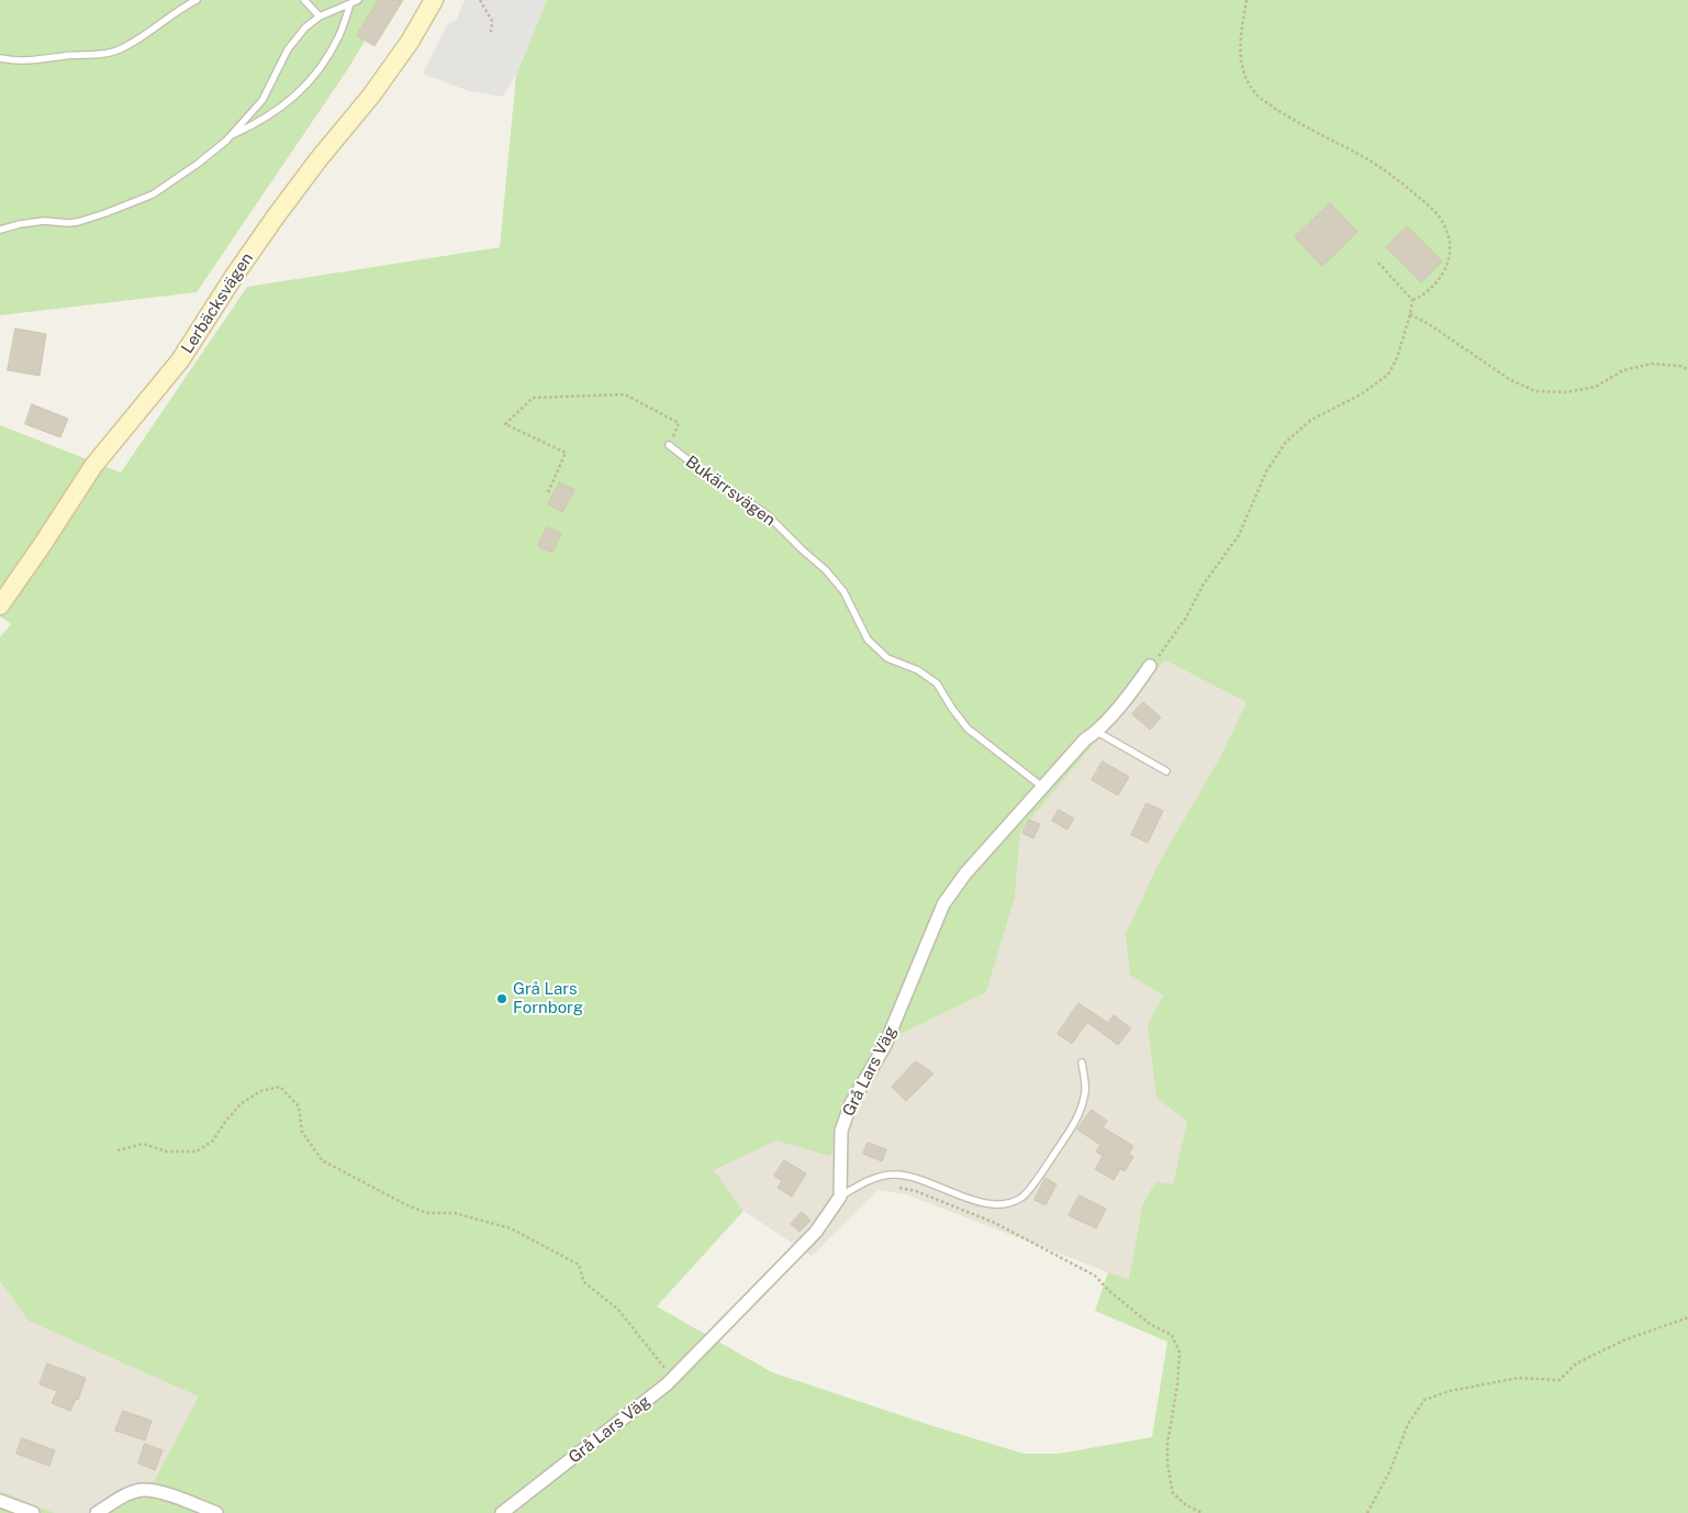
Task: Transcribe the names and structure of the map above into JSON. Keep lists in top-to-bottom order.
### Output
{
  "streets": {
    "street": ["Lerbäcksvägen", "Grå Lars Väg"],
    "lane": ["Bukärrsvägen"]
  },
  "crossings": [
    ["Bukärrsvägen", "Grå Lars Väg"]
  ],
  "places": ["Grå Lars Fornborg"]
}
